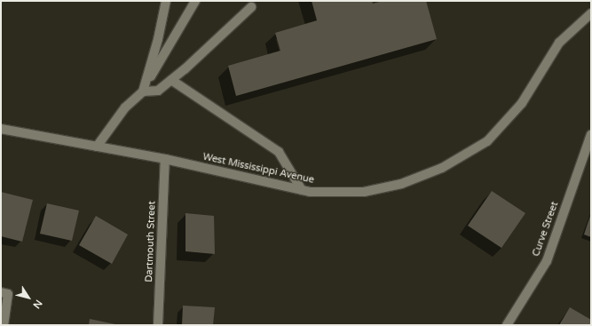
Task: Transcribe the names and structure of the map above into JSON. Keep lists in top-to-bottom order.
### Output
{
  "streets": {
    "street": ["West Mississippi Avenue", "Curve Street", "Dartmouth Street"]
  },
  "crossings": [
    ["West Mississippi Avenue", "Dartmouth Street"]
  ],
  "north": "bottom right"
}
